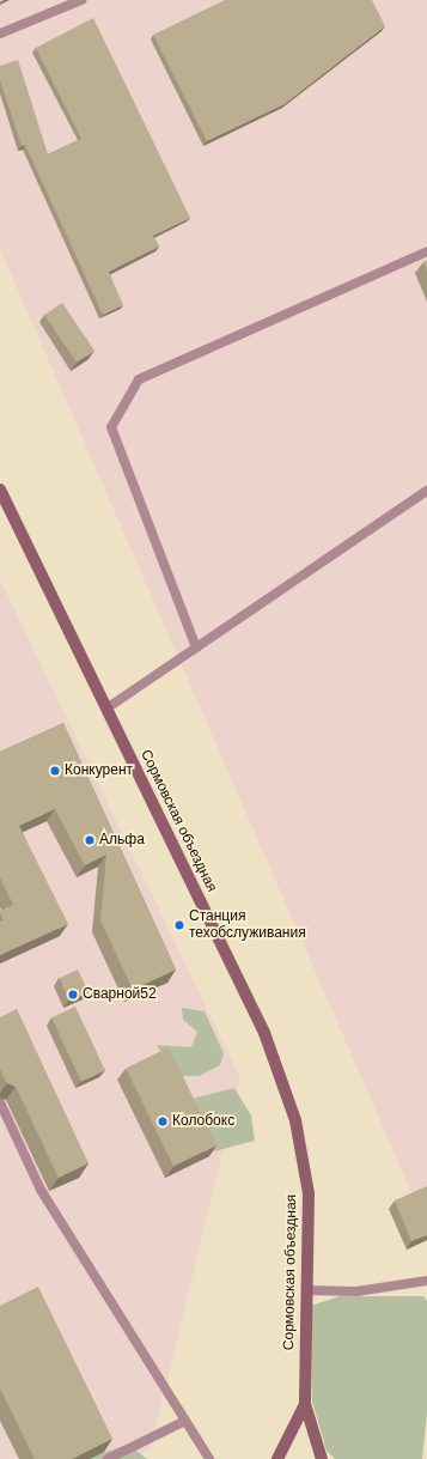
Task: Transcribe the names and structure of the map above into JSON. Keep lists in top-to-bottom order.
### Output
{
  "streets": {
    "street": ["Сормовская объездная"]
  },
  "places": [
    "Конкурент",
    "Альфа",
    "Станция техобслуживания",
    "Сварной52",
    "Колобокс"
  ]
}
